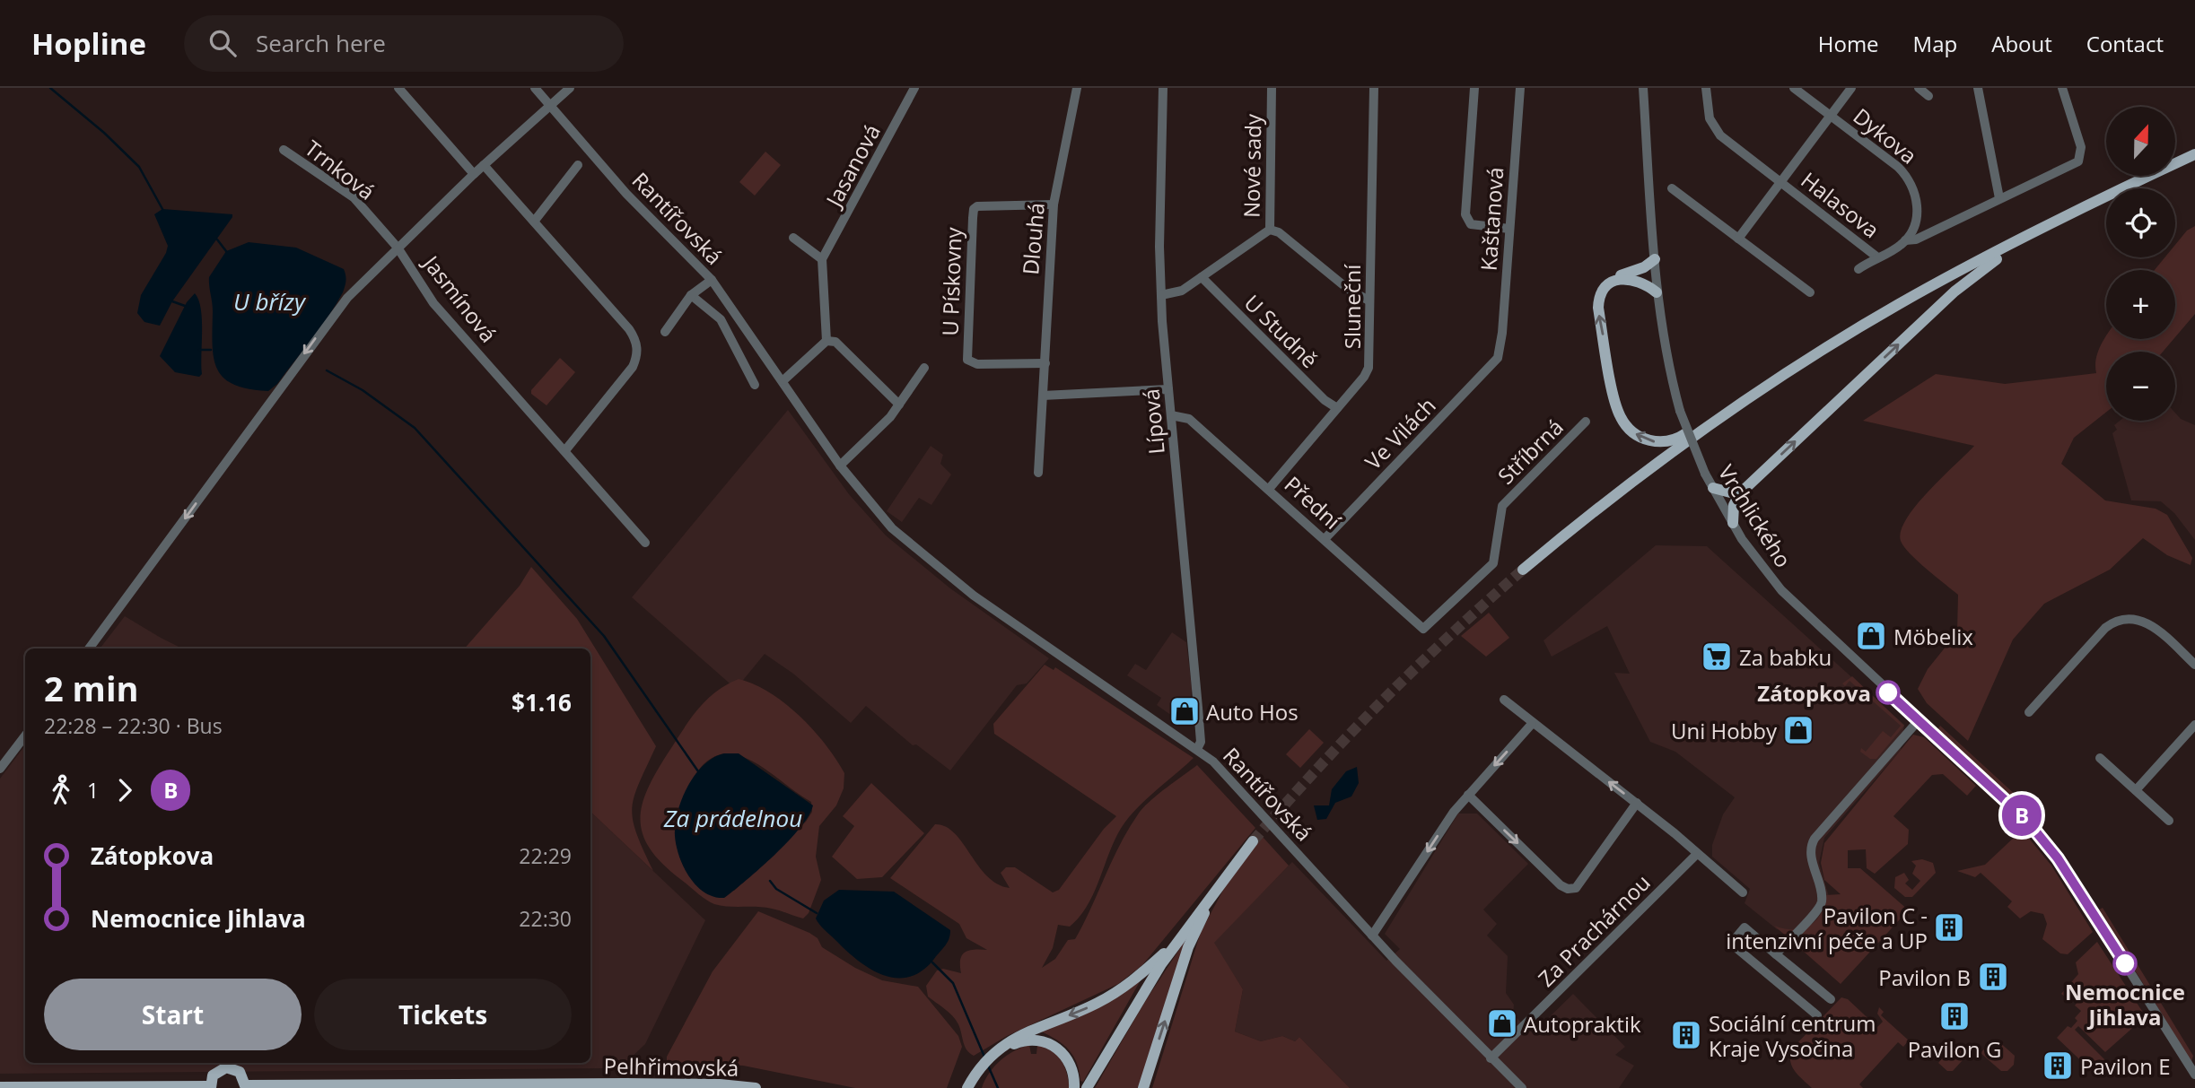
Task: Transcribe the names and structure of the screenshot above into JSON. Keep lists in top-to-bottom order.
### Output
{
  "streets": {
    "main road": ["Pelhřimovská"],
    "street": [
      "Dykova",
      "Jasanová",
      "Nové sady",
      "Trnková",
      "Halasova",
      "Rantířovská",
      "Kaštanová",
      "Dlouhá",
      "U Pískovny",
      "Jasmínová",
      "Sluneční",
      "U Studně",
      "Lípová",
      "Ve Vilách",
      "Stříbrná",
      "Přední",
      "Vrchlického",
      "Za Prachárnou"
    ]
  },
  "crossings": [
    ["Dykova", "Halasova"],
    ["Nové sady", "U Studně"],
    ["Nové sady", "Lípová"],
    ["Trnková", "Jasmínová"],
    ["Rantířovská", "Jasmínová"],
    ["Rantířovská", "Lípová"],
    ["Rantířovská", "Za Prachárnou"],
    ["Kaštanová", "Ve Vilách"],
    ["Dlouhá", "U Pískovny"],
    ["Sluneční", "U Studně"],
    ["Sluneční", "Přední"],
    ["Lípová", "Přední"],
    ["Ve Vilách", "Přední"],
    ["Stříbrná", "Přední"]
  ],
  "water": ["U břízy", "Za prádelnou"],
  "places": {
    "shop": [
      "Möbelix",
      "Auto Hos",
      "Uni Hobby",
      "Autopraktik"
    ],
    "supermarket": ["Za babku"],
    "other": ["Zátopkova", "Nemocnice Jihlava"],
    "building": [
      "Pavilon C - intenzivní péče a UP",
      "Pavilon B",
      "Pavilon G",
      "Sociální centrum Kraje Vysočina",
      "Pavilon E"
    ]
  },
  "lines": ["bus line B"],
  "north": "top",
  "page": {
    "header": "Hopline",
    "search": "Search here",
    "nav": [
      "Home",
      "Map",
      "About",
      "Contact"
    ],
    "on_map": "B",
    "map_buttons": ["+", "−"],
    "heading": ["2 min", "22:28 – 22:30 · Bus", "$1.16"],
    "legs": ["1", "B"],
    "list": [
      {
        "name": "Zátopkova",
        "value": "22:29"
      },
      {
        "name": "Nemocnice Jihlava",
        "value": "22:30"
      }
    ],
    "buttons": ["Start", "Tickets"]
  }
}
